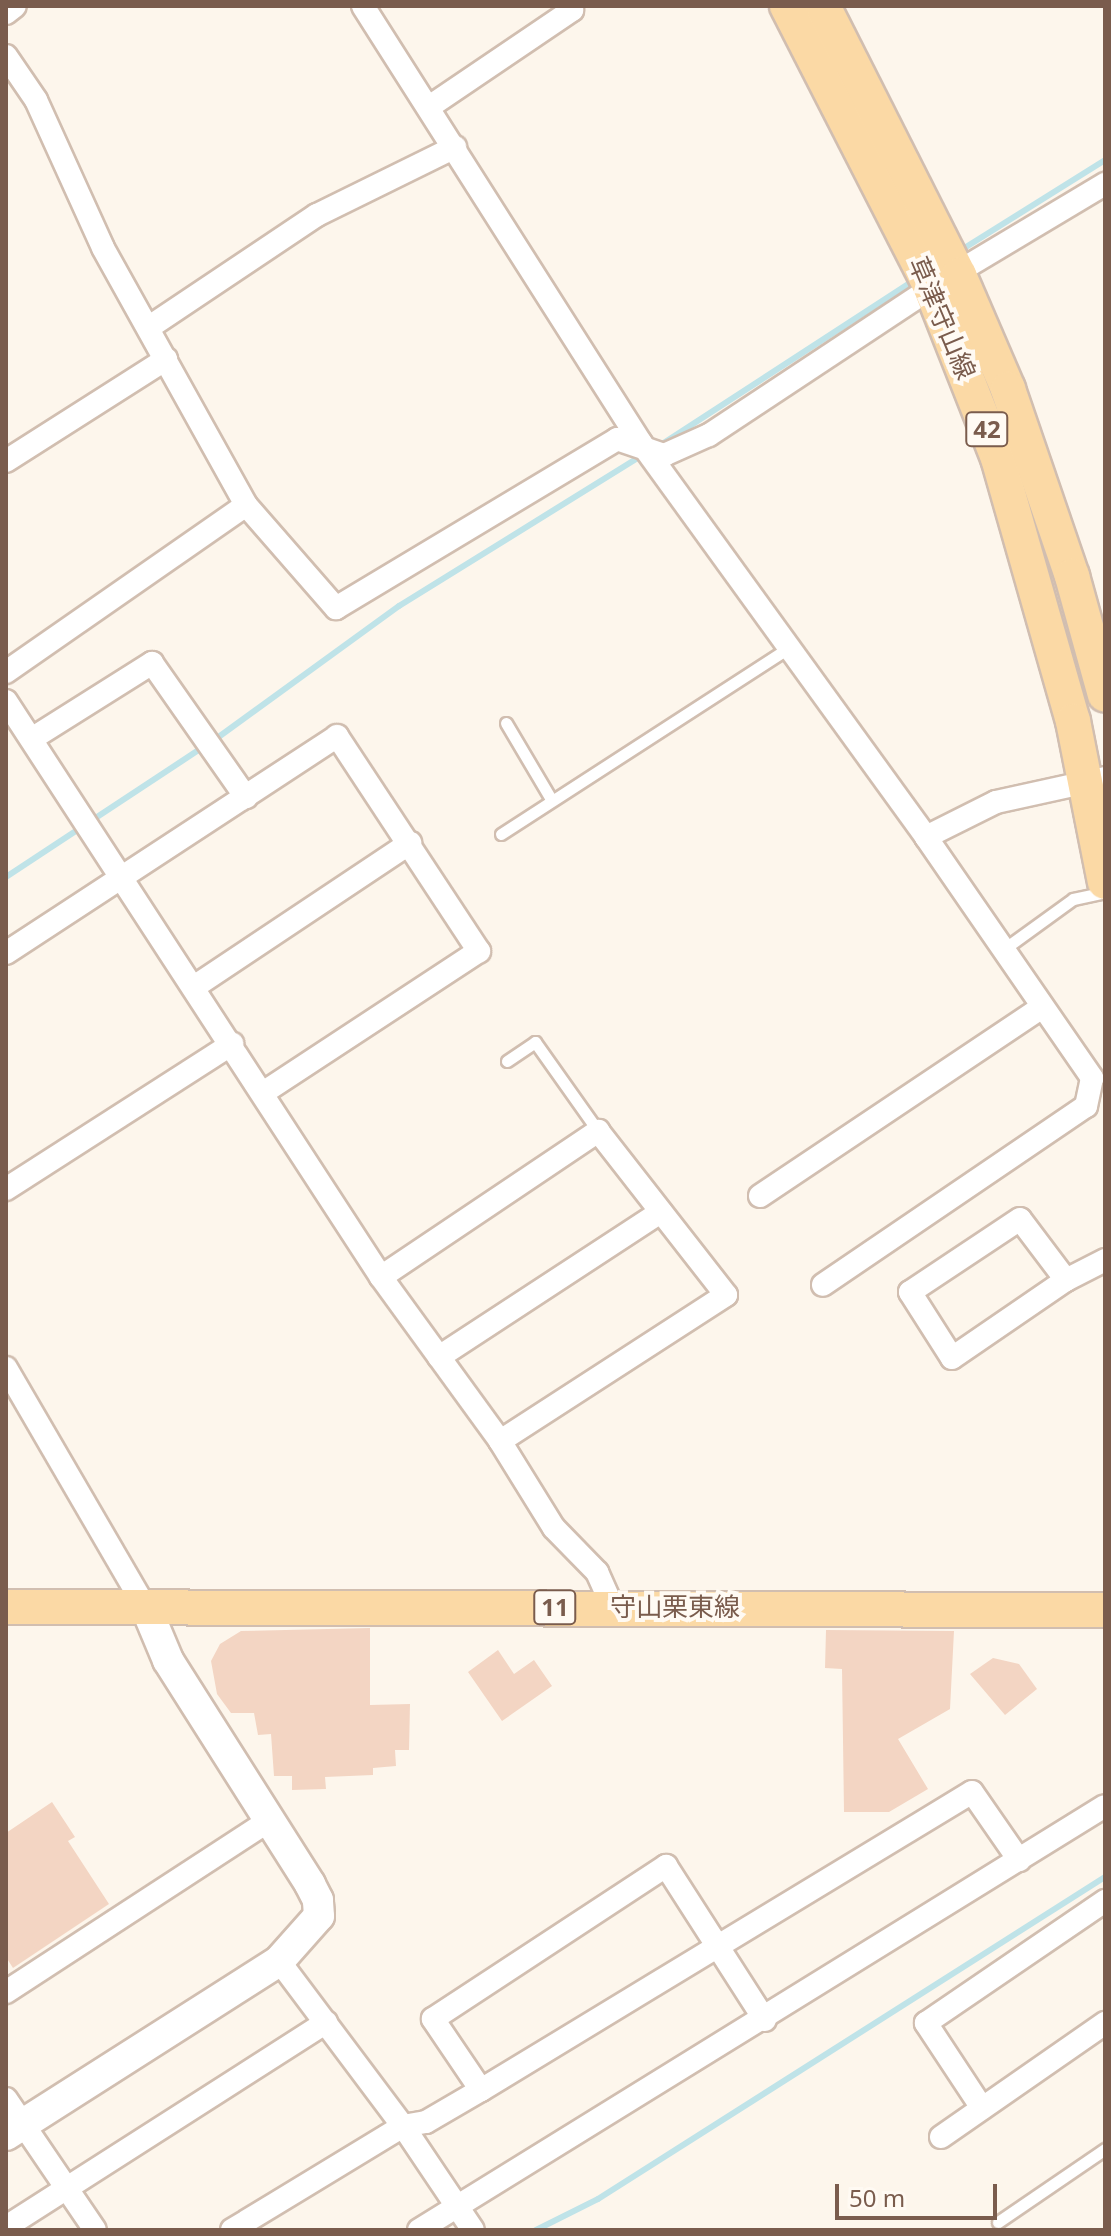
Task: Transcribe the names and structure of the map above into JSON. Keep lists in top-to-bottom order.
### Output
{
  "streets": {
    "main road": [
      "草津守山線",
      "42",
      "11",
      "守山栗東線"
    ]
  },
  "scale_bar": "50 m"
}
